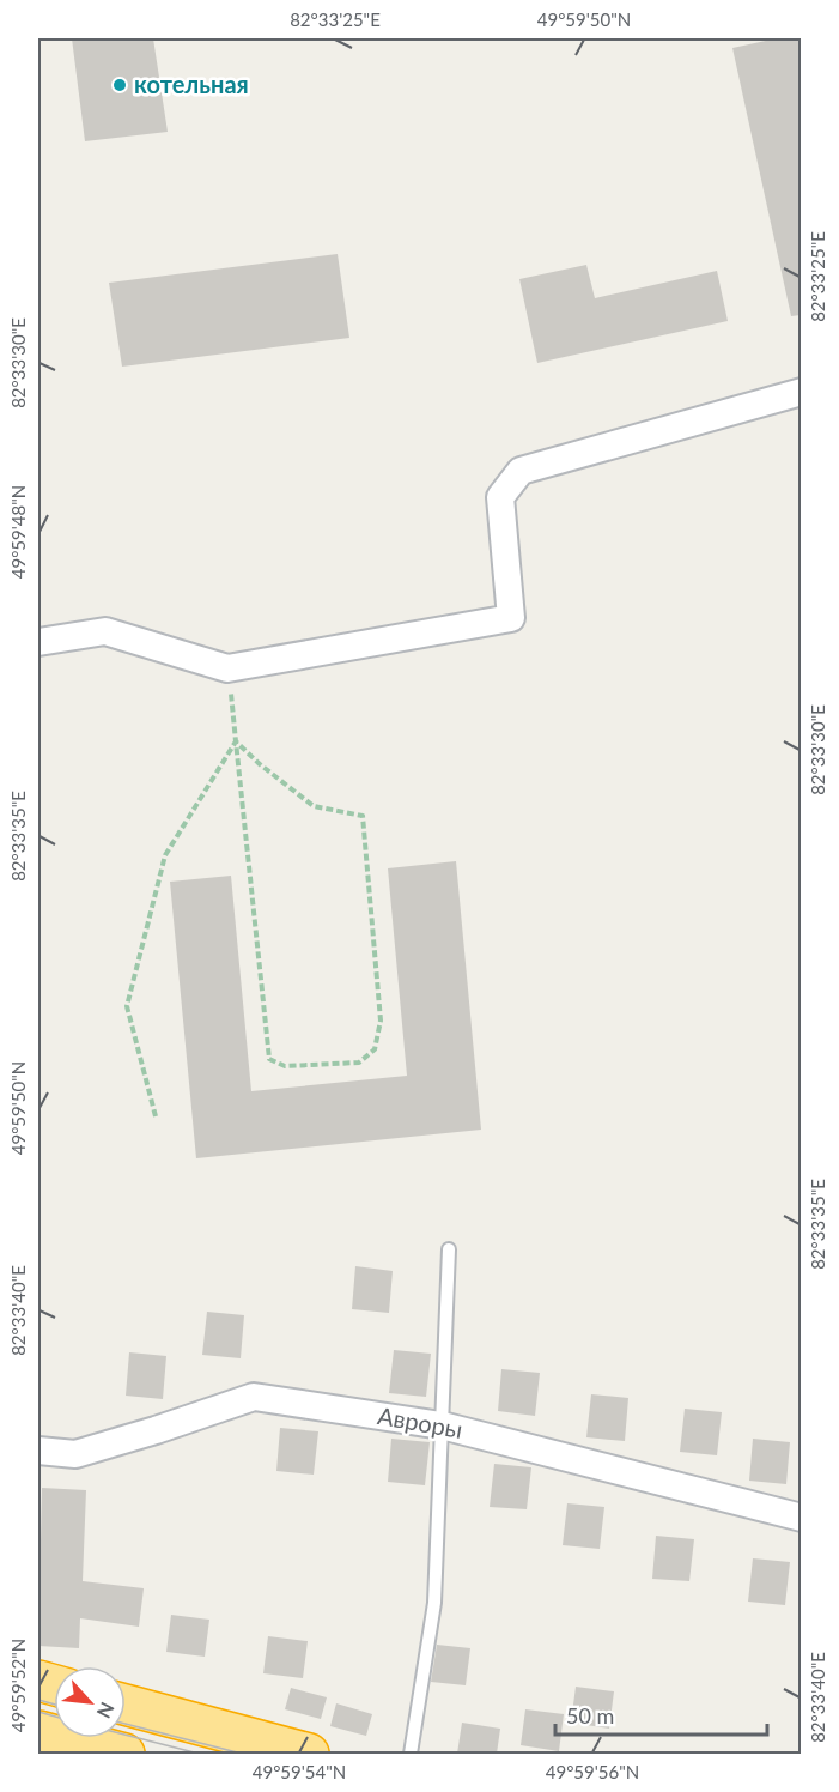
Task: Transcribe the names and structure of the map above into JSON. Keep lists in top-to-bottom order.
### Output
{
  "streets": {
    "street": ["Авроры"]
  },
  "places": ["котельная"],
  "scale_bar": "50 m",
  "north": "bottom right",
  "coordinates": [
    "82°33'25\"E",
    "49°59'50\"N",
    "82°33'30\"E",
    "49°59'48\"N",
    "82°33'35\"E",
    "82°33'40\"E",
    "49°59'52\"N",
    "49°59'54\"N",
    "49°59'56\"N"
  ]
}
